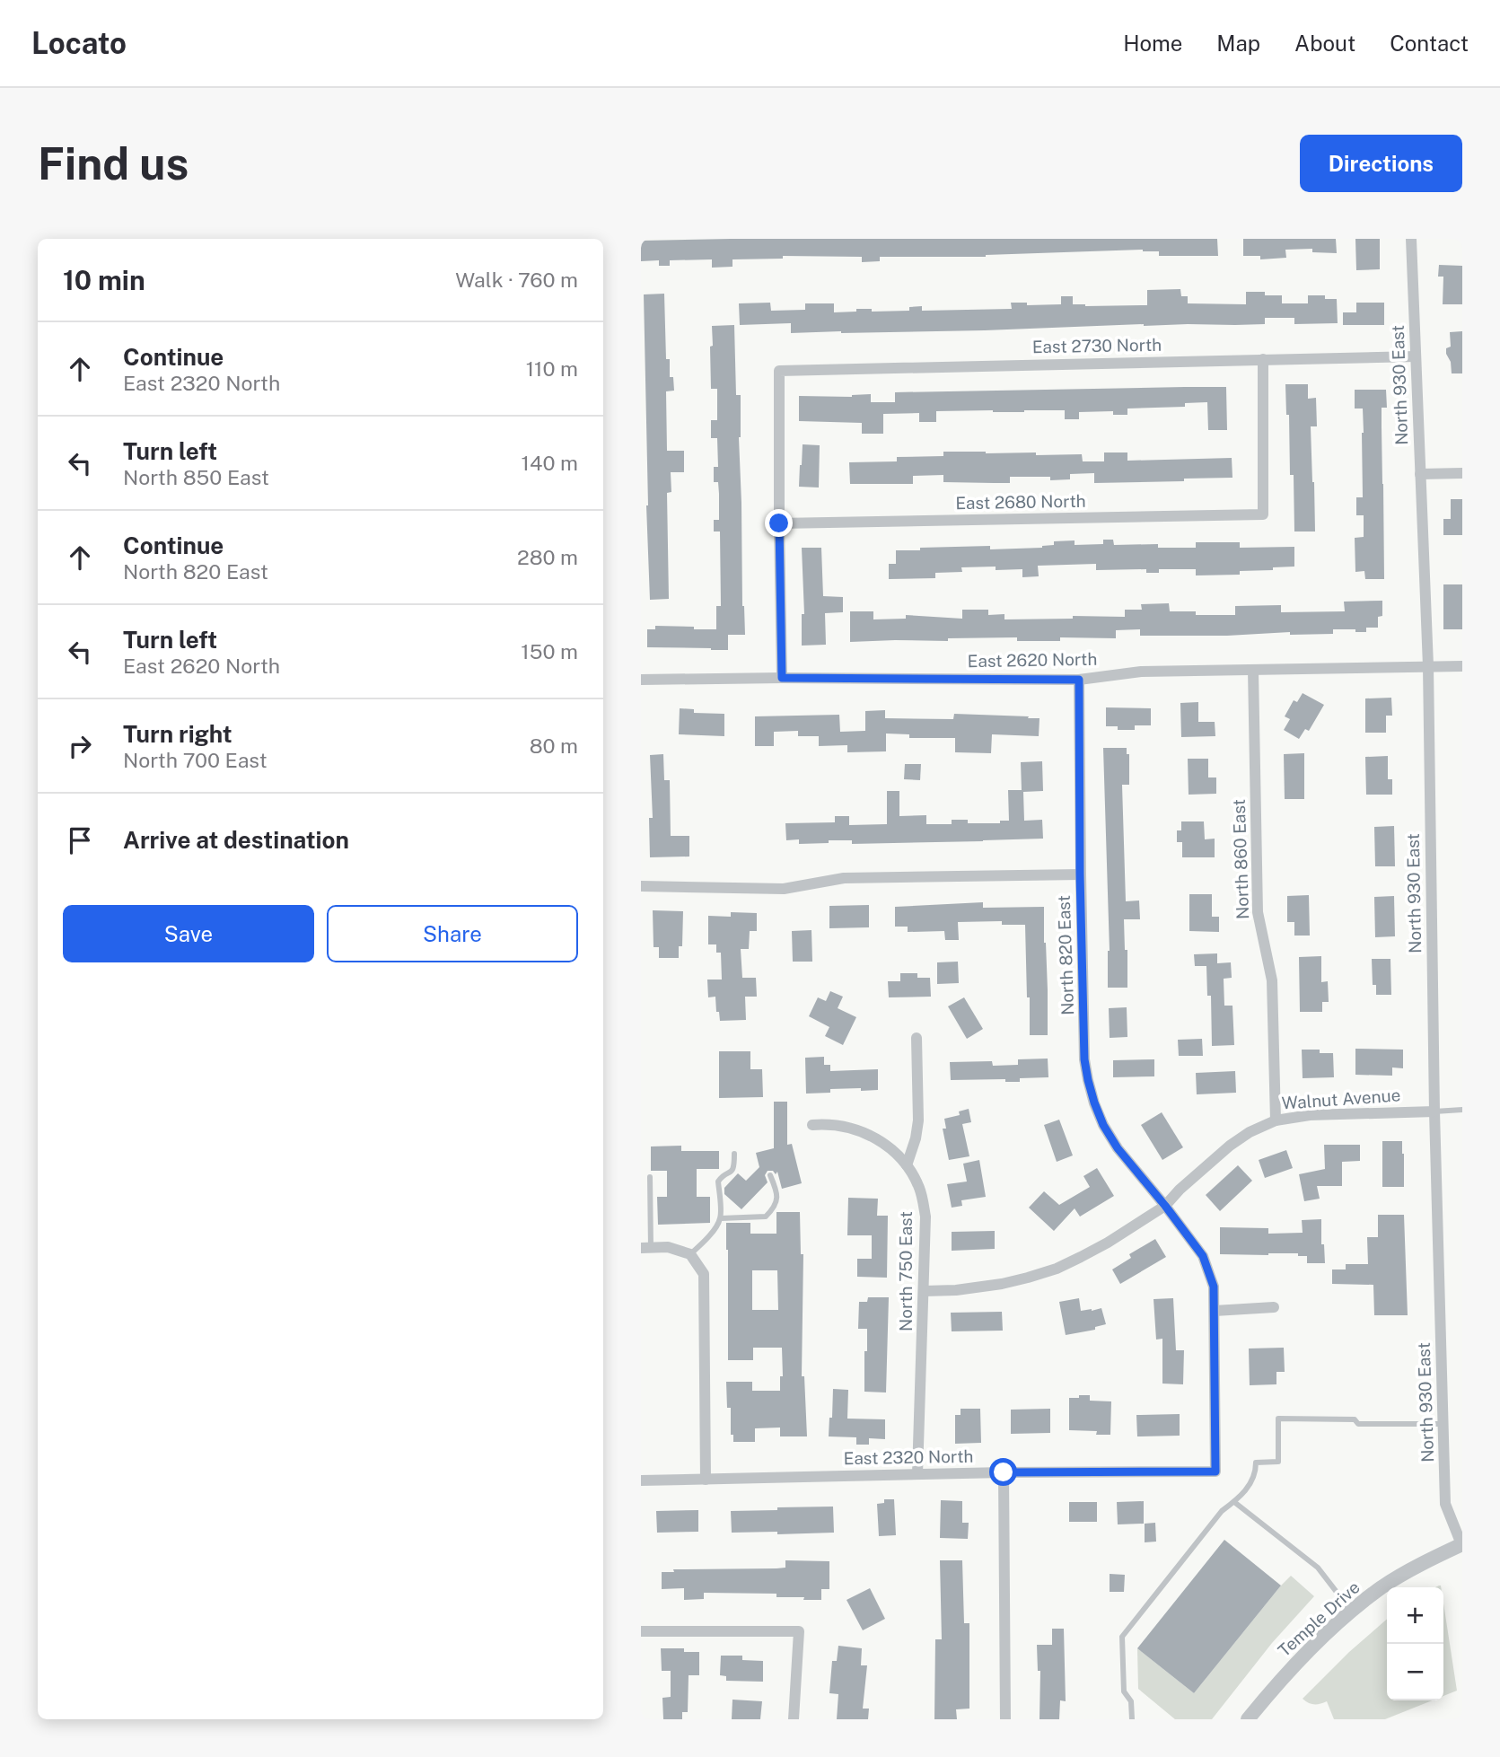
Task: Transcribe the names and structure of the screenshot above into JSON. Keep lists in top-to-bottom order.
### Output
{
  "streets": {
    "street": [
      "East 2730 North",
      "North 930 East",
      "East 2680 North",
      "East 2620 North",
      "North 860 East",
      "North 820 East",
      "Walnut Avenue",
      "North 750 East",
      "East 2320 North",
      "Temple Drive"
    ]
  },
  "crossings": [
    ["East 2730 North", "North 930 East"],
    ["East 2730 North", "East 2680 North"],
    ["North 930 East", "East 2620 North"],
    ["North 930 East", "Walnut Avenue"],
    ["North 930 East", "Temple Drive"],
    ["East 2620 North", "North 860 East"],
    ["East 2620 North", "North 820 East"],
    ["North 860 East", "Walnut Avenue"],
    ["North 820 East", "Walnut Avenue"],
    ["North 820 East", "East 2320 North"],
    ["Walnut Avenue", "North 750 East"],
    ["North 750 East", "East 2320 North"]
  ],
  "page": {
    "header": "Locato",
    "nav": [
      "Home",
      "Map",
      "About",
      "Contact"
    ],
    "buttons": [
      "Directions",
      ["Save", "Share"]
    ],
    "title": "Find us",
    "heading": ["10 min", "Walk · 760 m"],
    "list": [
      ["Continue", "East 2320 North", "110 m"],
      ["Turn left", "North 850 East", "140 m"],
      ["Continue", "North 820 East", "280 m"],
      ["Turn left", "East 2620 North", "150 m"],
      ["Turn right", "North 700 East", "80 m"],
      "Arrive at destination"
    ],
    "map_buttons": ["+", "−"]
  }
}
